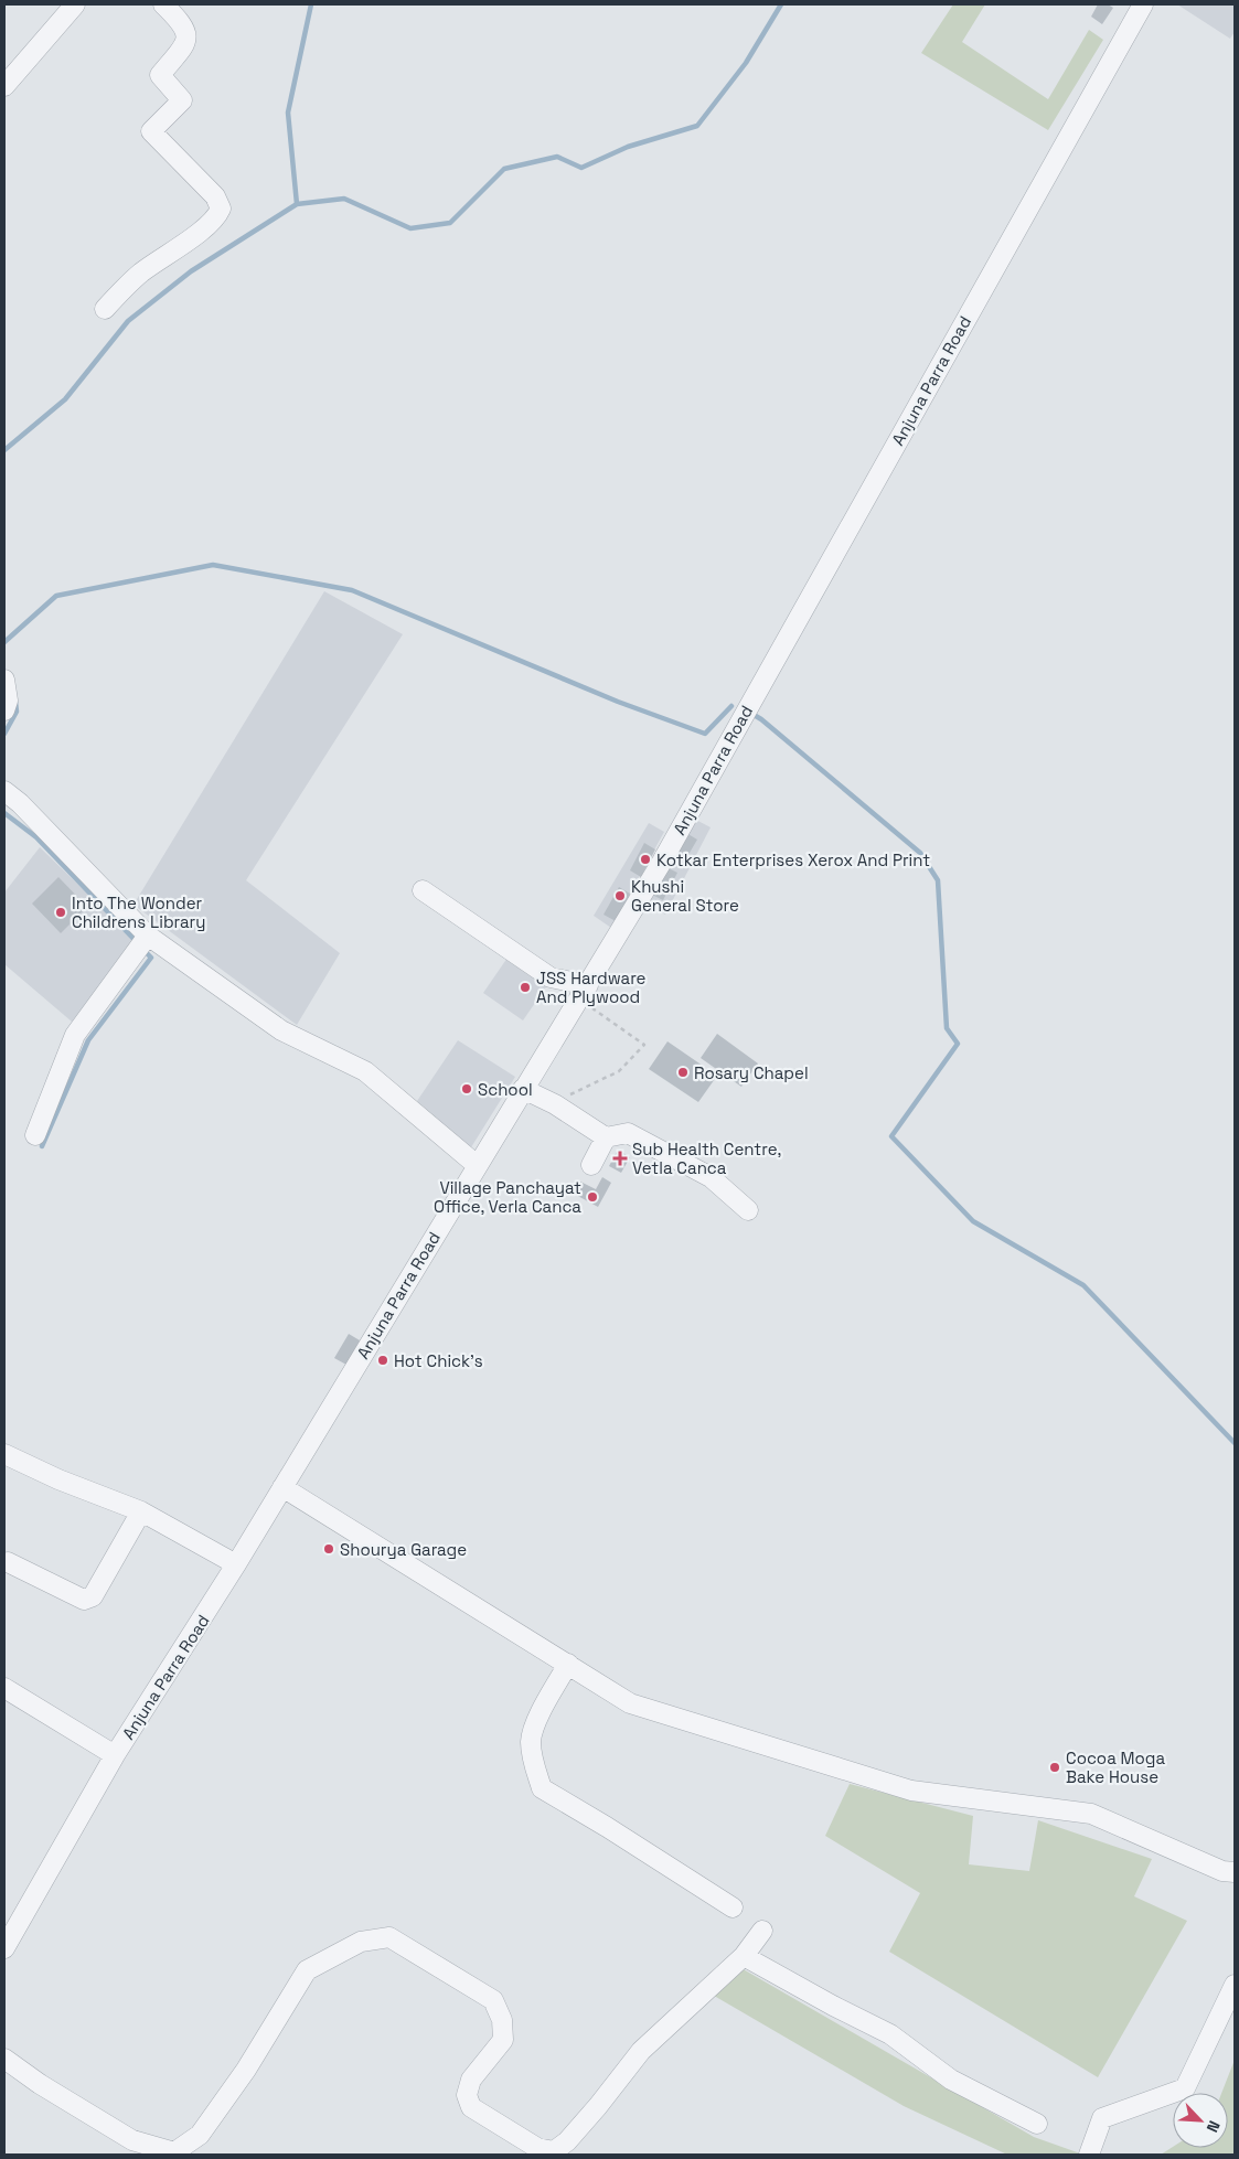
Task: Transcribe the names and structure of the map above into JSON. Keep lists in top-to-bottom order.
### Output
{
  "streets": {
    "street": ["Anjuna Parra Road"]
  },
  "places": {
    "other": [
      "Kotkar Enterprises Xerox And Print",
      "Khushi General Store",
      "Into The Wonder Childrens Library",
      "JSS Hardware And Plywood",
      "Rosary Chapel",
      "School",
      "Village Panchayat Office, Verla Canca",
      "Hot Chick's",
      "Shourya Garage",
      "Cocoa Moga Bake House"
    ],
    "health": ["Sub Health Centre, Vetla Canca"]
  },
  "north": "bottom right"
}
